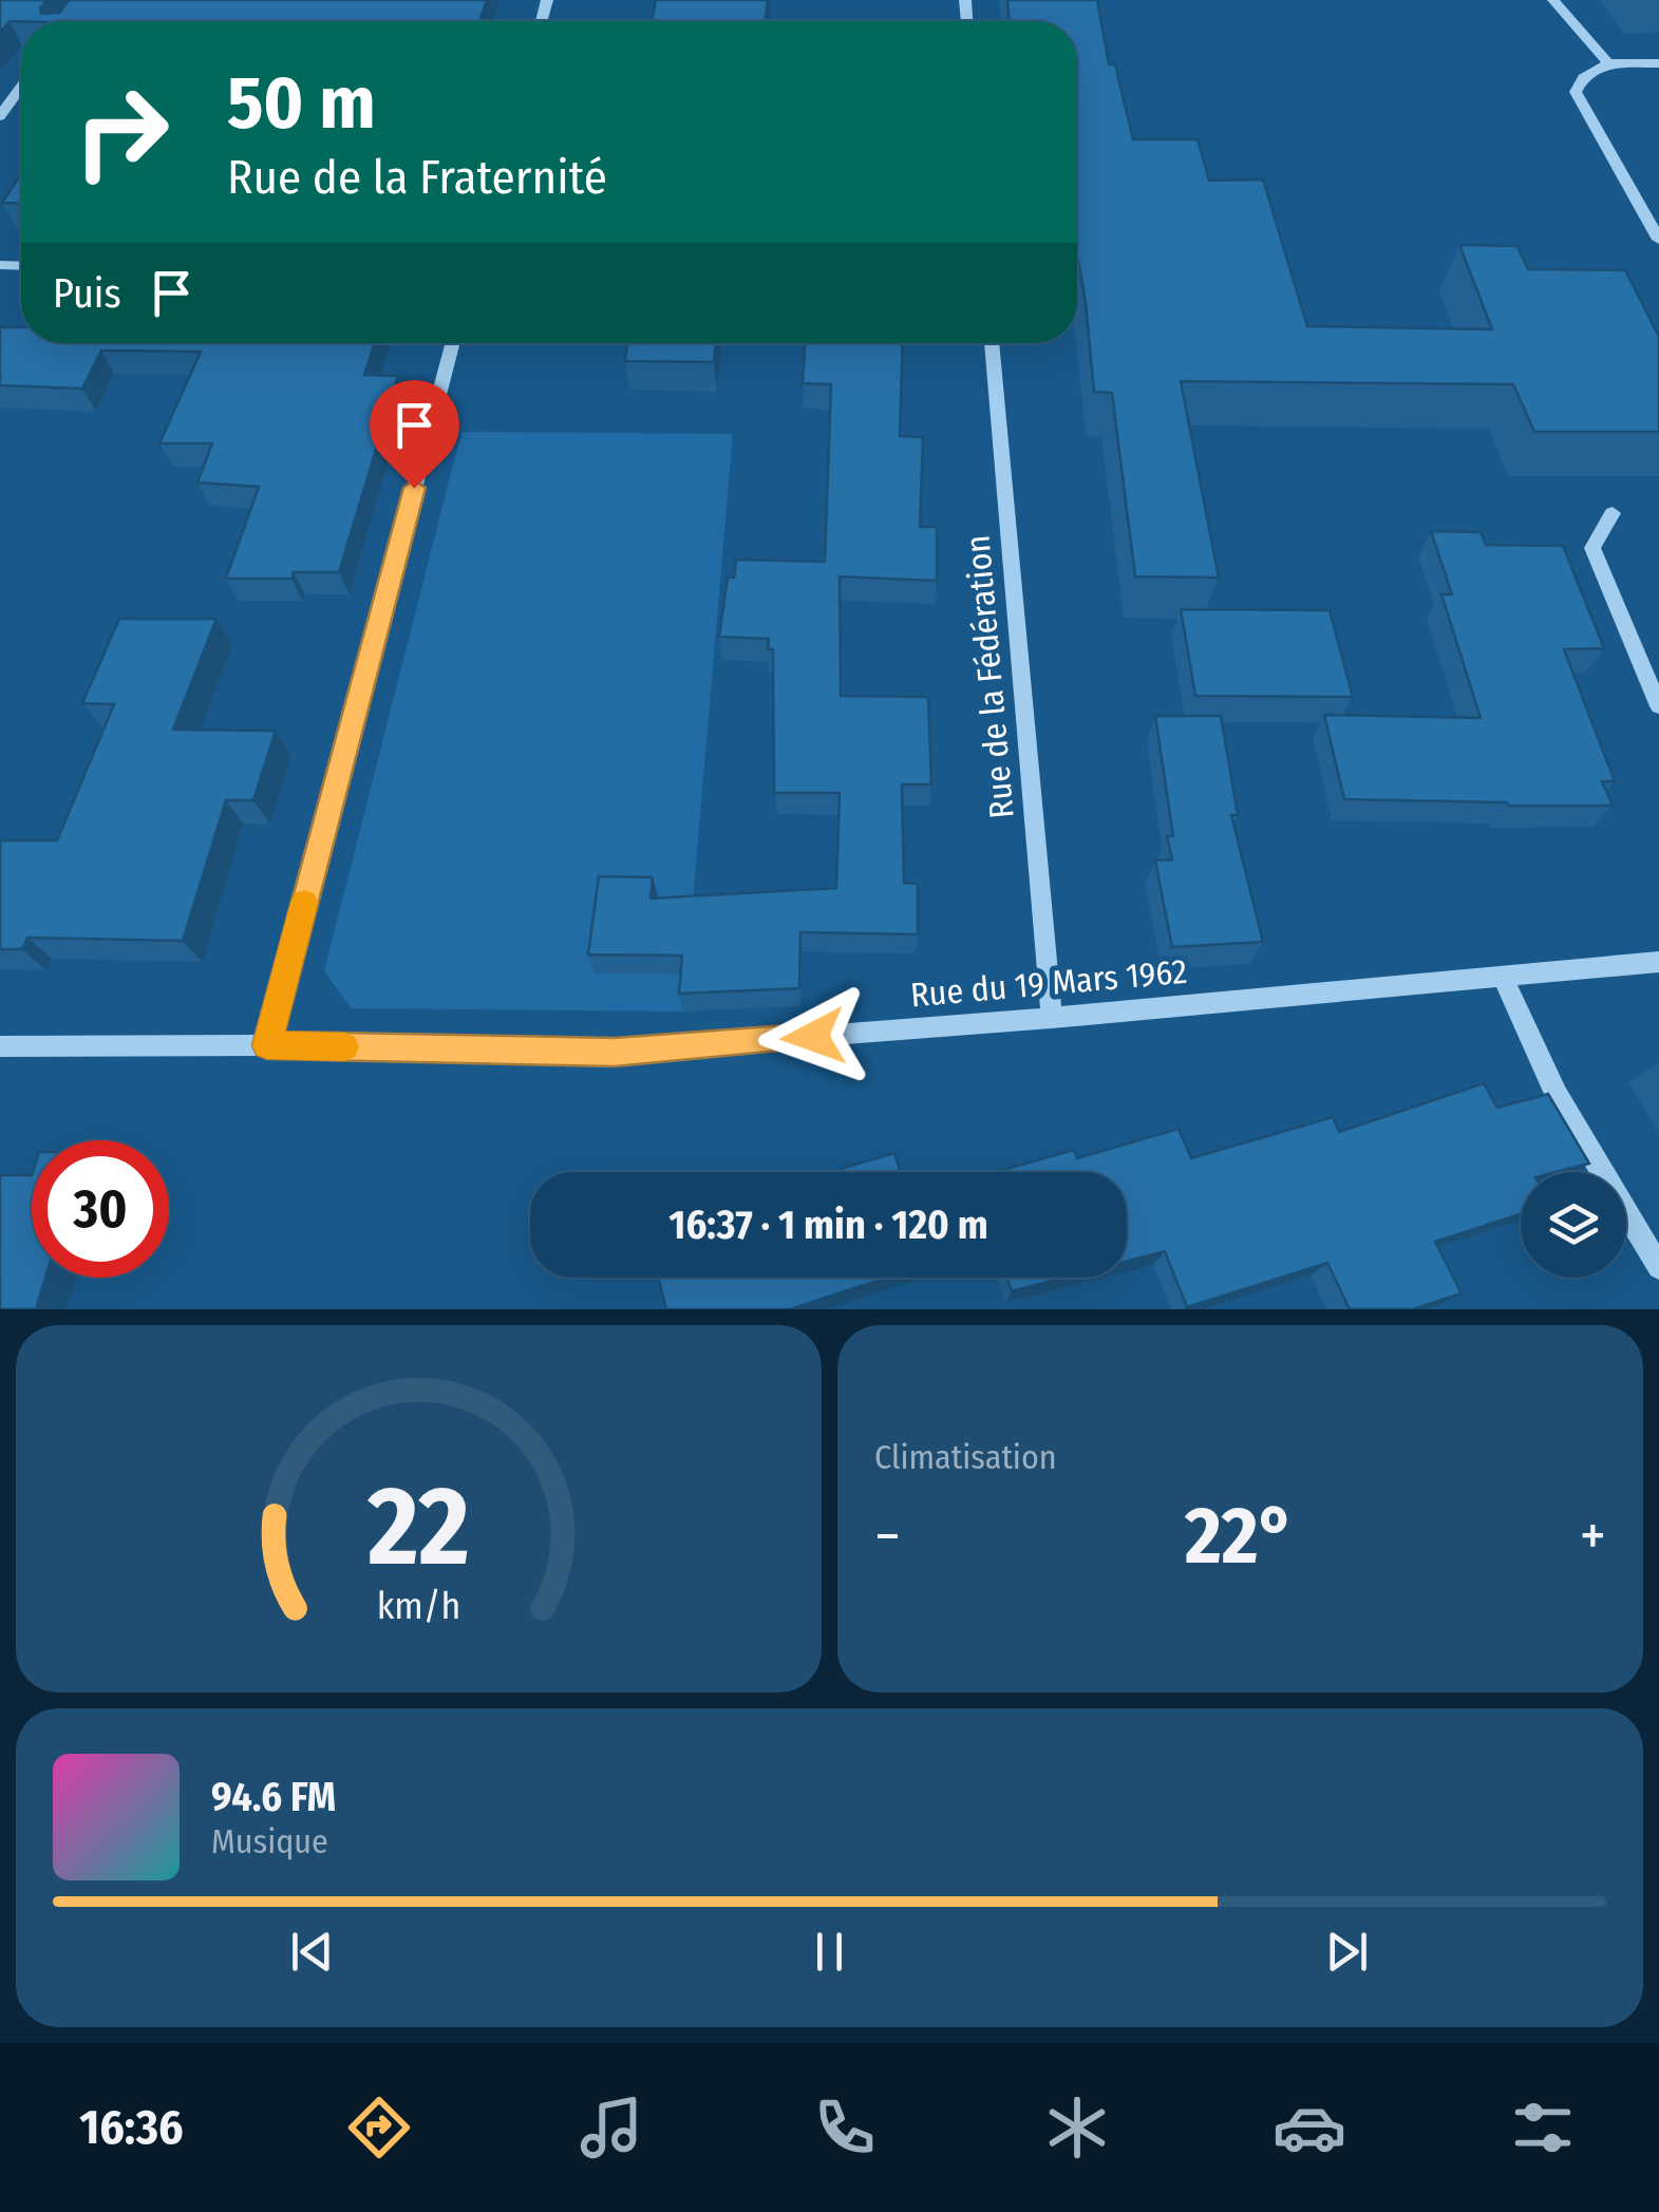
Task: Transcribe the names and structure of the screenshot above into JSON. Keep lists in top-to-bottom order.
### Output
{
  "streets": {
    "street": ["Rue de la Fédération", "Rue du 19 Mars 1962"]
  },
  "crossings": [
    ["Rue de la Fédération", "Rue du 19 Mars 1962"]
  ],
  "page": {
    "turn": ["50 m", "Rue de la Fraternité"],
    "then": "Puis",
    "limit": "30",
    "trip": "16:37 · 1 min · 120 m",
    "tile": "Climatisation",
    "heat": ["−", "22°", "+"],
    "song": ["94.6 FM", "Musique"],
    "tabs": "16:36",
    "gauge": ["22", "km/h"]
  }
}
